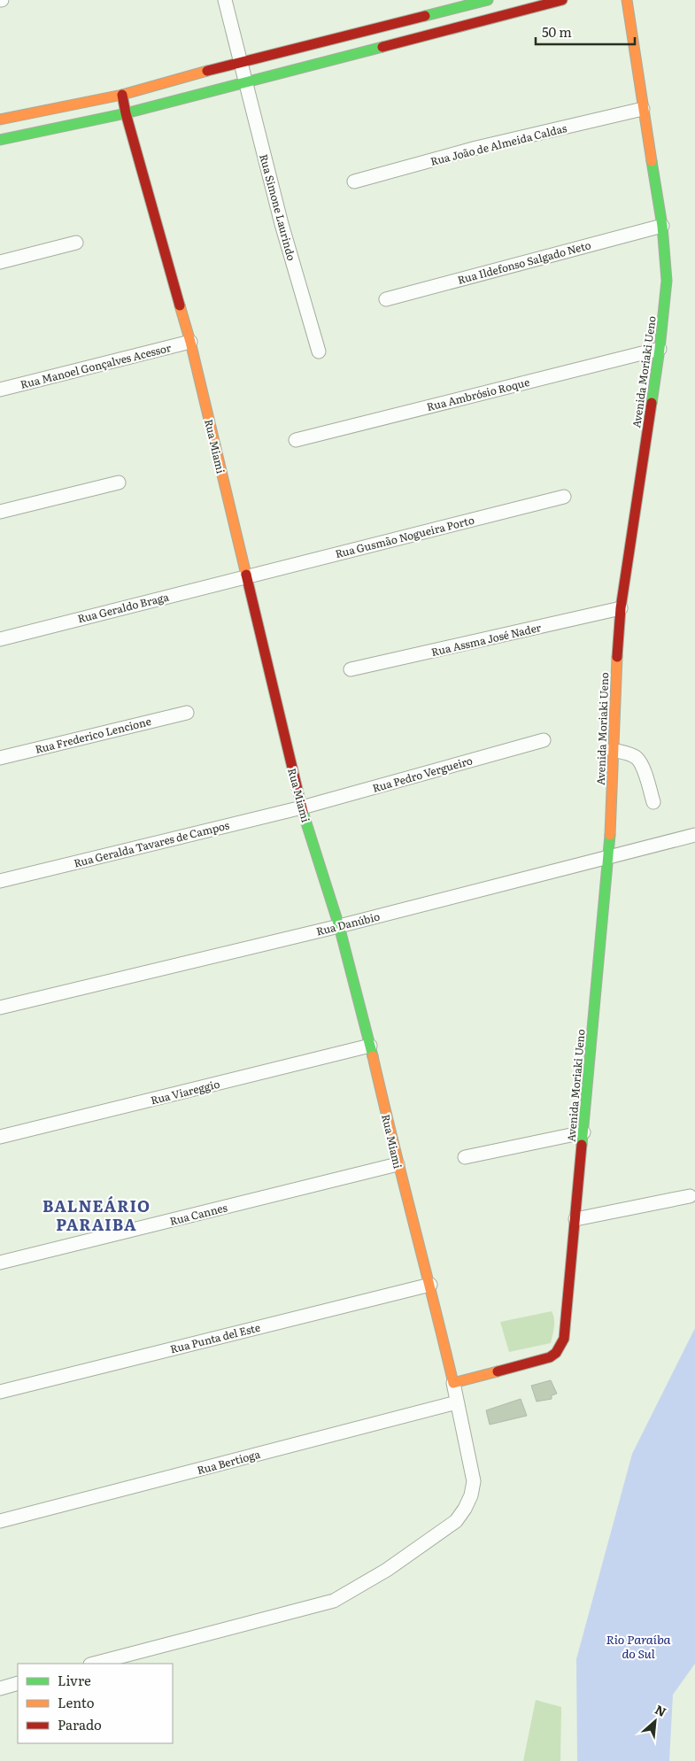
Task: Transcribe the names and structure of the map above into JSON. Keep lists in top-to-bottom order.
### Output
{
  "streets": {
    "street": [
      "Rua João de Almeida Caldas",
      "Rua Simone Laurindo",
      "Rua Ildefonso Salgado Neto",
      "Rua Manoel Gonçalves Acessor",
      "Avenida Moriaki Ueno",
      "Rua Ambrósio Roque",
      "Rua Miami",
      "Rua Gusmão Nogueira Porto",
      "Rua Geraldo Braga",
      "Rua Assma José Nader",
      "Rua Frederico Lencione",
      "Rua Pedro Vergueiro",
      "Rua Geralda Tavares de Campos",
      "Rua Danúbio",
      "Rua Viareggio",
      "Rua Cannes",
      "Rua Punta del Este",
      "Rua Bertioga"
    ]
  },
  "crossings": [
    ["Rua João de Almeida Caldas", "Avenida Moriaki Ueno"],
    ["Rua Ildefonso Salgado Neto", "Avenida Moriaki Ueno"],
    ["Rua Manoel Gonçalves Acessor", "Rua Miami"],
    ["Avenida Moriaki Ueno", "Rua Ambrósio Roque"],
    ["Avenida Moriaki Ueno", "Rua Miami"],
    ["Avenida Moriaki Ueno", "Rua Assma José Nader"],
    ["Avenida Moriaki Ueno", "Rua Danúbio"],
    ["Rua Miami", "Rua Gusmão Nogueira Porto"],
    ["Rua Miami", "Rua Geraldo Braga"],
    ["Rua Miami", "Rua Pedro Vergueiro"],
    ["Rua Miami", "Rua Geralda Tavares de Campos"],
    ["Rua Miami", "Rua Danúbio"],
    ["Rua Miami", "Rua Viareggio"],
    ["Rua Miami", "Rua Cannes"],
    ["Rua Miami", "Rua Punta del Este"],
    ["Rua Miami", "Rua Bertioga"],
    ["Rua Gusmão Nogueira Porto", "Rua Geraldo Braga"],
    ["Rua Pedro Vergueiro", "Rua Geralda Tavares de Campos"]
  ],
  "districts": ["BALNEÁRIO PARAIBA"],
  "water": ["Rio Paraíba do Sul"],
  "legend": ["Livre", "Lento", "Parado"],
  "scale_bar": "50 m",
  "north": "top right"
}
